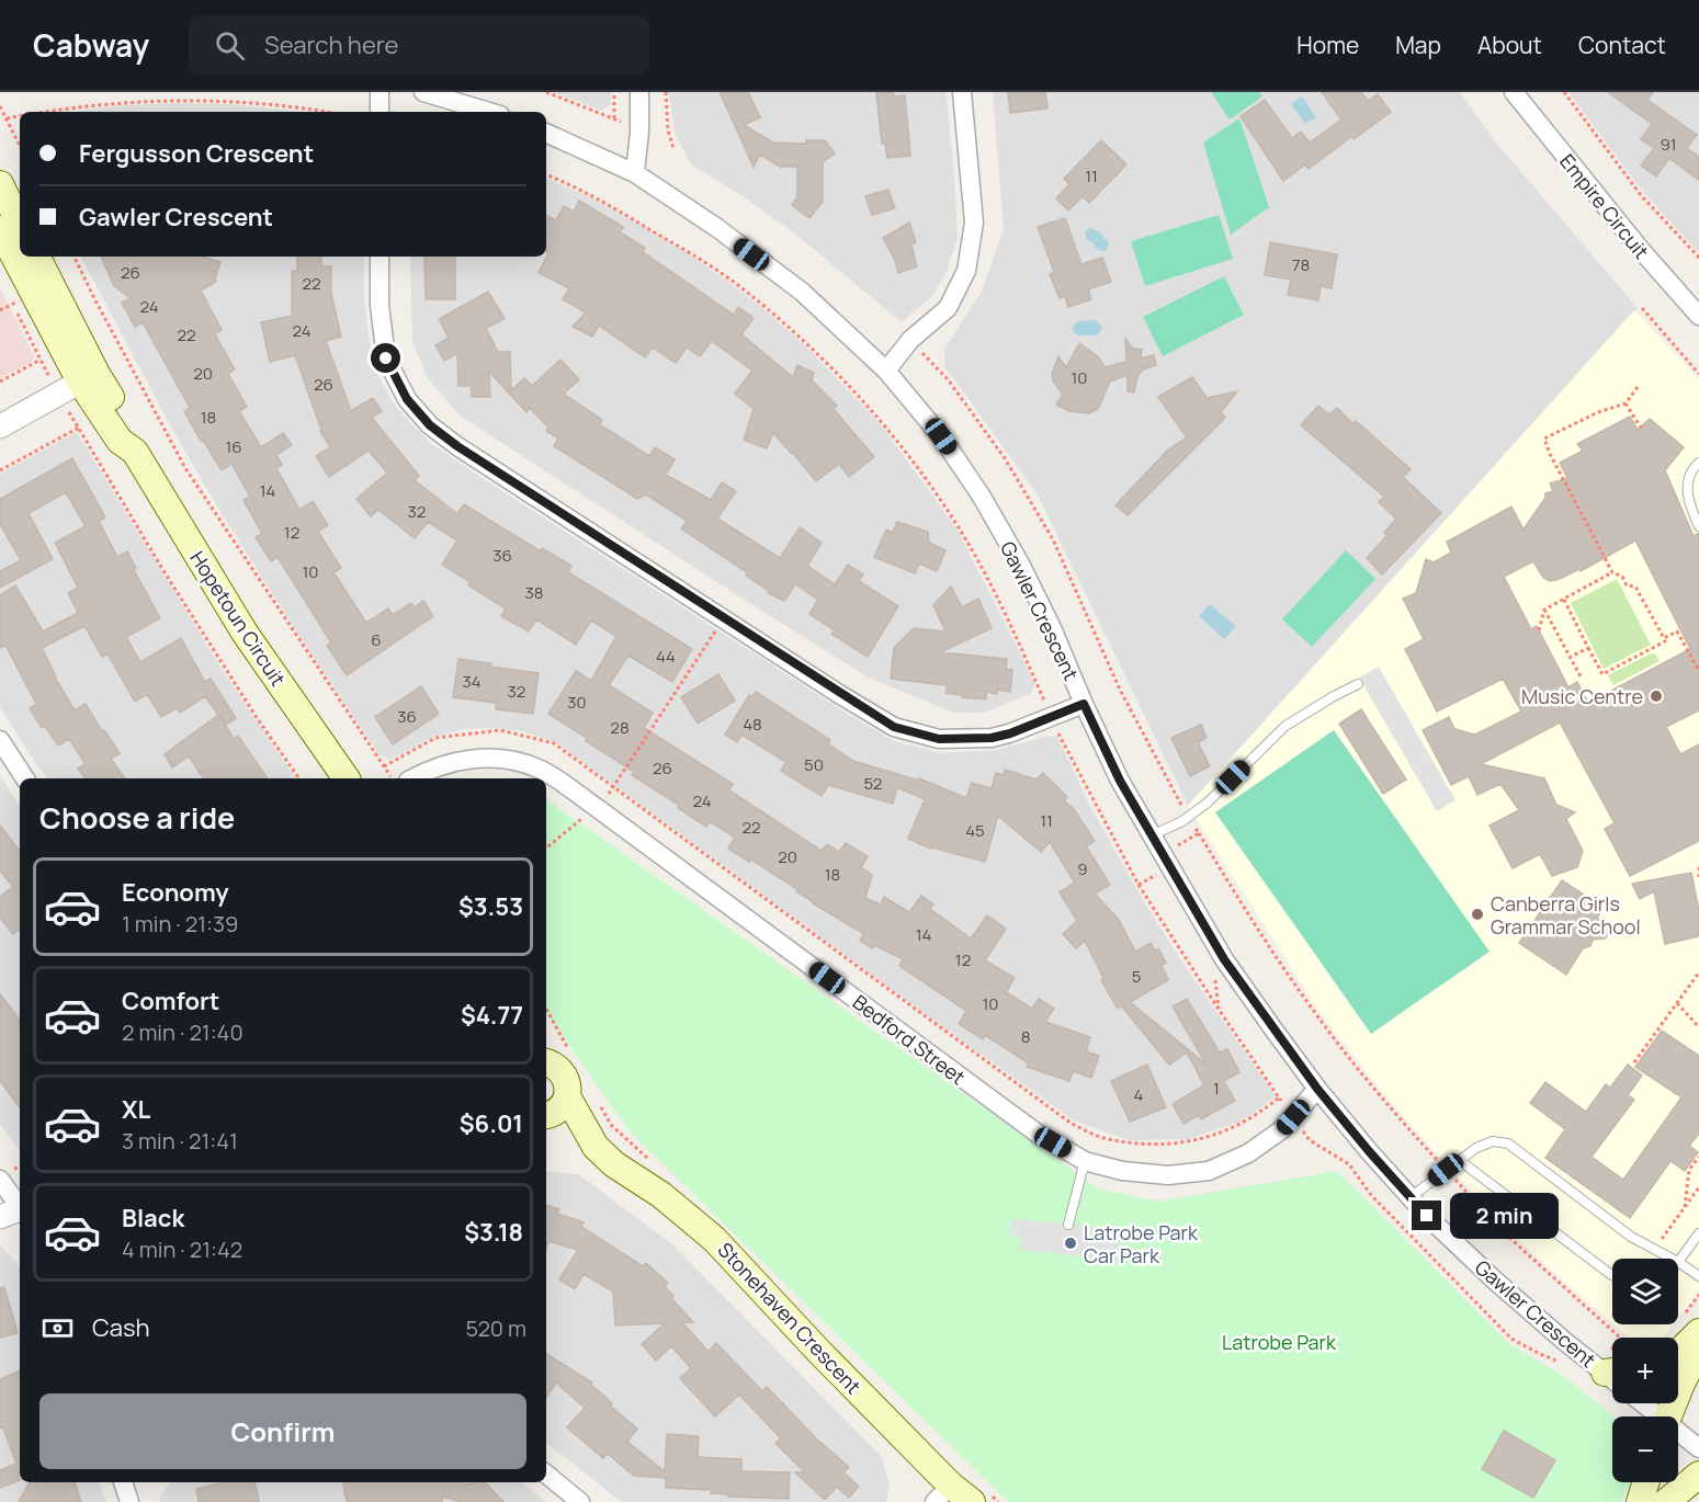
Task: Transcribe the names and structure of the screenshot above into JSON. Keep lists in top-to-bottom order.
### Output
{
  "streets": {
    "main road": ["Hopetoun Circuit", "Stonehaven Crescent"],
    "street": ["Empire Circuit", "Gawler Crescent", "Bedford Street"]
  },
  "crossings": [
    ["Gawler Crescent", "Bedford Street"]
  ],
  "parks": ["Latrobe Park"],
  "places": ["Music Centre", "Canberra Girls Grammar School", "Latrobe Park Car Park"],
  "house_numbers": [
    "91",
    "11",
    "78",
    "26",
    "22",
    "24",
    "24",
    "22",
    "20",
    "10",
    "26",
    "18",
    "16",
    "14",
    "32",
    "12",
    "36",
    "10",
    "38",
    "6",
    "44",
    "34",
    "32",
    "30",
    "36",
    "48",
    "28",
    "50",
    "26",
    "52",
    "24",
    "11",
    "22",
    "45",
    "20",
    "9",
    "18",
    "14",
    "12",
    "5",
    "10",
    "8",
    "1",
    "4"
  ],
  "page": {
    "header": "Cabway",
    "search": "Search here",
    "nav": [
      "Home",
      "Map",
      "About",
      "Contact"
    ],
    "banner": ["Fergusson Crescent", "Gawler Crescent"],
    "heading": "Choose a ride",
    "list": [
      {
        "name": "Economy",
        "note": "1 min · 21:39",
        "value": "$3.53"
      },
      {
        "name": "Comfort",
        "note": "2 min · 21:40",
        "value": "$4.77"
      },
      {
        "name": "XL",
        "note": "3 min · 21:41",
        "value": "$6.01"
      },
      {
        "name": "Black",
        "note": "4 min · 21:42",
        "value": "$3.18"
      }
    ],
    "bubble": "2 min",
    "map_buttons": ["+", "−"],
    "pay": ["Cash", "520 m"],
    "buttons": "Confirm"
  }
}
